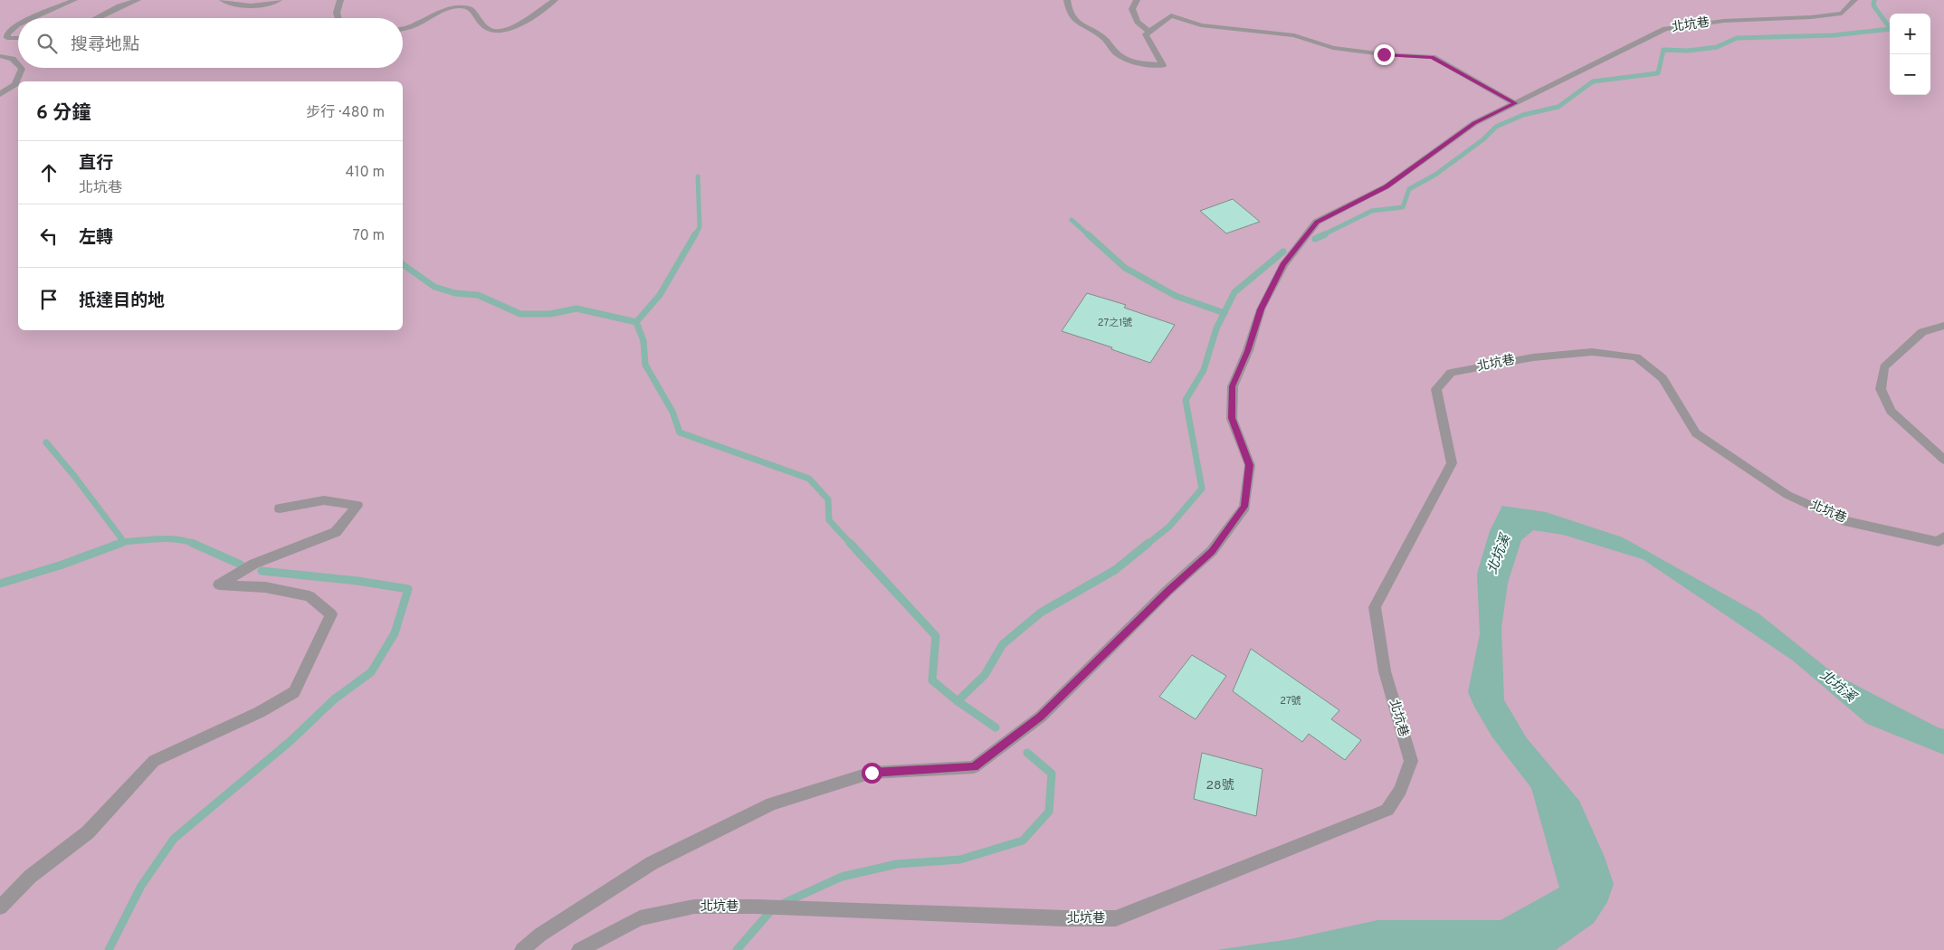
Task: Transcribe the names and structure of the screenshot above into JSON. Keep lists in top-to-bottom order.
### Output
{
  "streets": {
    "street": ["北坑巷"]
  },
  "water": ["北坑溪"],
  "house_numbers": ["27之1號", "27號", "28號"],
  "page": {
    "map_buttons": ["+", "−"],
    "search": "搜尋地點",
    "heading": ["6 分鐘", "步行 · 480 m"],
    "list": [
      ["直行", "北坑巷", "410 m"],
      ["左轉", "70 m"],
      "抵達目的地"
    ]
  }
}
